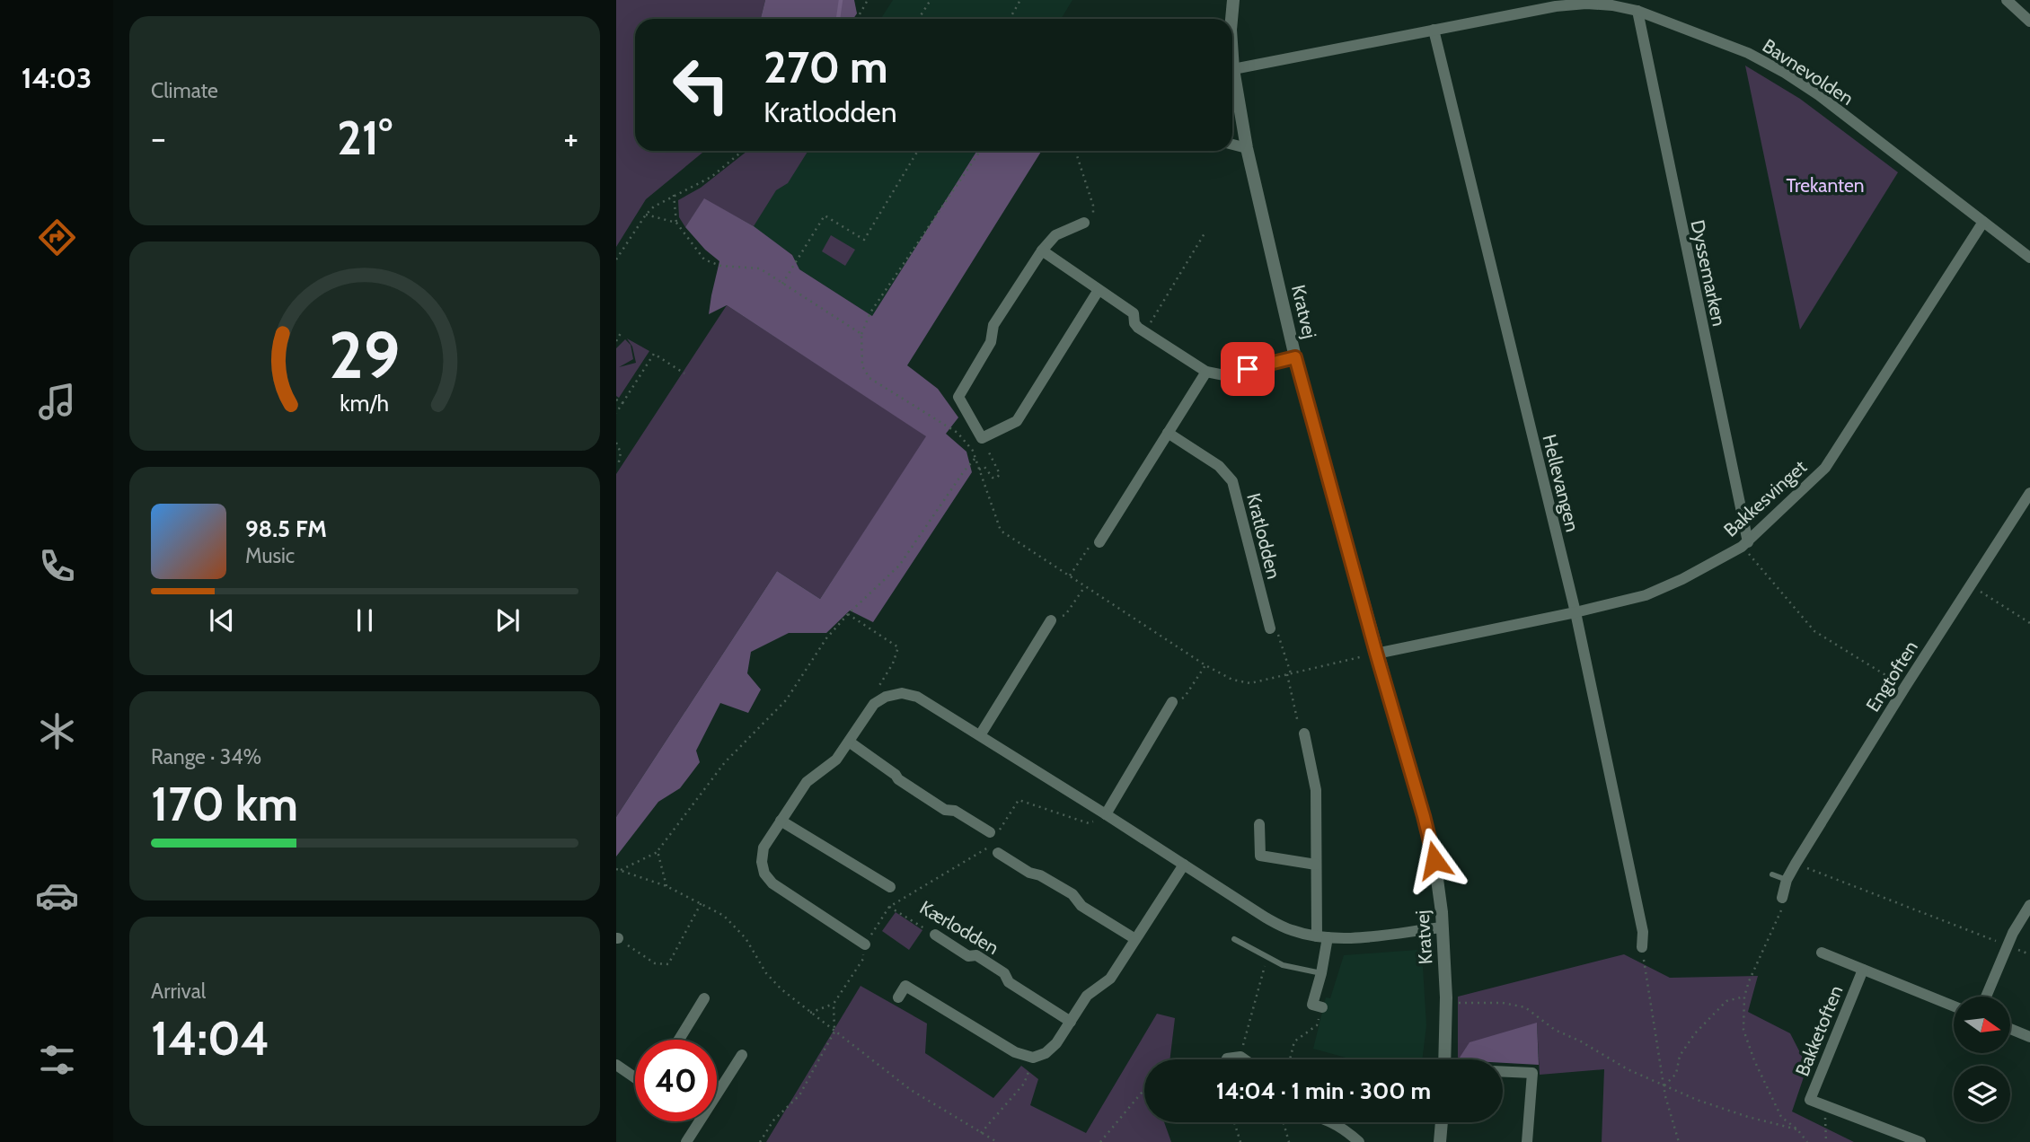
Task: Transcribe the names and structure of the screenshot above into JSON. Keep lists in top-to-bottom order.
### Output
{
  "streets": {
    "street": [
      "Bavnevolden",
      "Dyssemarken",
      "Kratvej",
      "Hellevangen",
      "Bakkesvinget",
      "Kratlodden",
      "Engtoften",
      "Kærlodden",
      "Bakketoften"
    ]
  },
  "crossings": [
    ["Bavnevolden", "Dyssemarken"],
    ["Bavnevolden", "Kratvej"],
    ["Bavnevolden", "Hellevangen"],
    ["Bavnevolden", "Bakkesvinget"],
    ["Dyssemarken", "Bakkesvinget"],
    ["Kratvej", "Bakkesvinget"],
    ["Hellevangen", "Bakkesvinget"]
  ],
  "parks": ["Trekanten"],
  "north": "right",
  "page": {
    "tabs": "14:03",
    "tile": [
      "Climate",
      ["Range · 34%", "170 km"],
      ["Arrival", "14:04"]
    ],
    "turn": ["270 m", "Kratlodden"],
    "heat": ["−", "21°", "+"],
    "song": ["98.5 FM", "Music"],
    "limit": "40",
    "trip": "14:04 · 1 min · 300 m",
    "gauge": ["29", "km/h"]
  }
}
